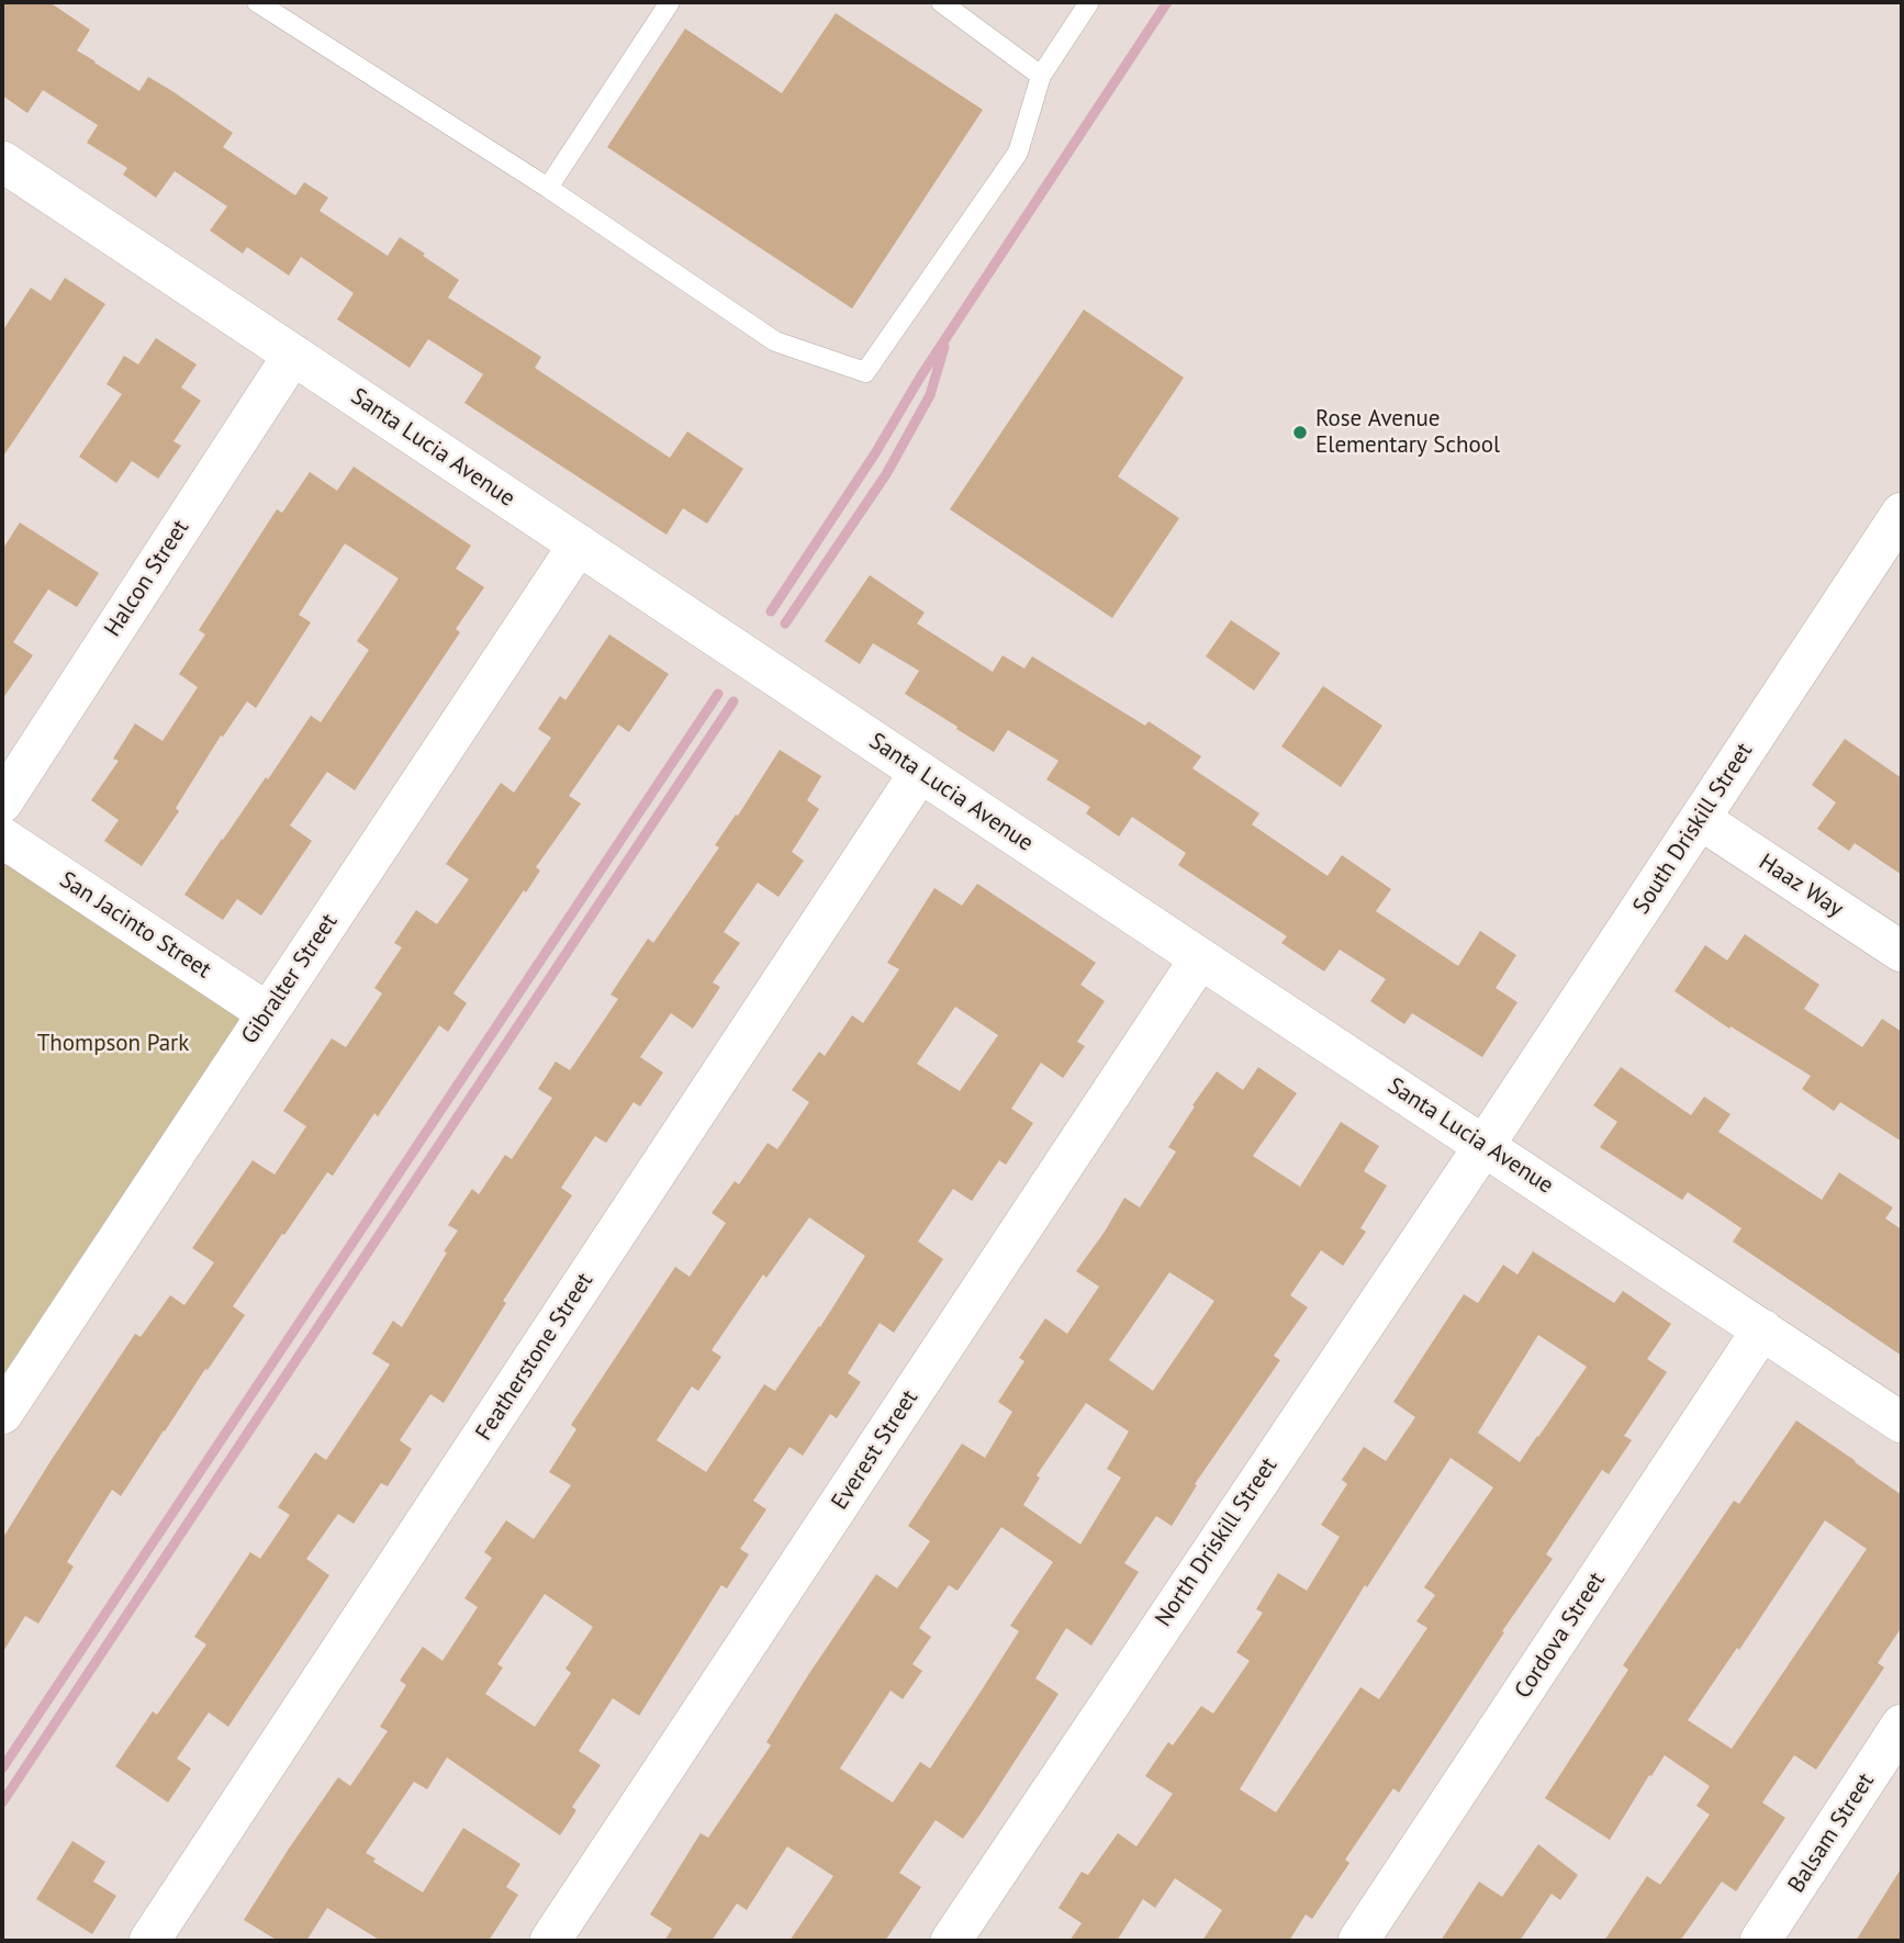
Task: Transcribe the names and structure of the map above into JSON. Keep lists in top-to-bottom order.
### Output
{
  "streets": {
    "street": [
      "Santa Lucia Avenue",
      "Halcon Street",
      "South Driskill Street",
      "Haaz Way",
      "San Jacinto Street",
      "Gibralter Street",
      "Featherstone Street",
      "Everest Street",
      "North Driskill Street",
      "Cordova Street",
      "Balsam Street"
    ]
  },
  "crossings": [
    ["Santa Lucia Avenue", "Halcon Street"],
    ["Santa Lucia Avenue", "South Driskill Street"],
    ["Santa Lucia Avenue", "Gibralter Street"],
    ["Santa Lucia Avenue", "Featherstone Street"],
    ["Santa Lucia Avenue", "Everest Street"],
    ["Santa Lucia Avenue", "North Driskill Street"],
    ["Santa Lucia Avenue", "Cordova Street"],
    ["South Driskill Street", "Haaz Way"],
    ["South Driskill Street", "North Driskill Street"],
    ["San Jacinto Street", "Gibralter Street"]
  ],
  "parks": ["Thompson Park"],
  "places": ["Rose Avenue Elementary School"]
}
